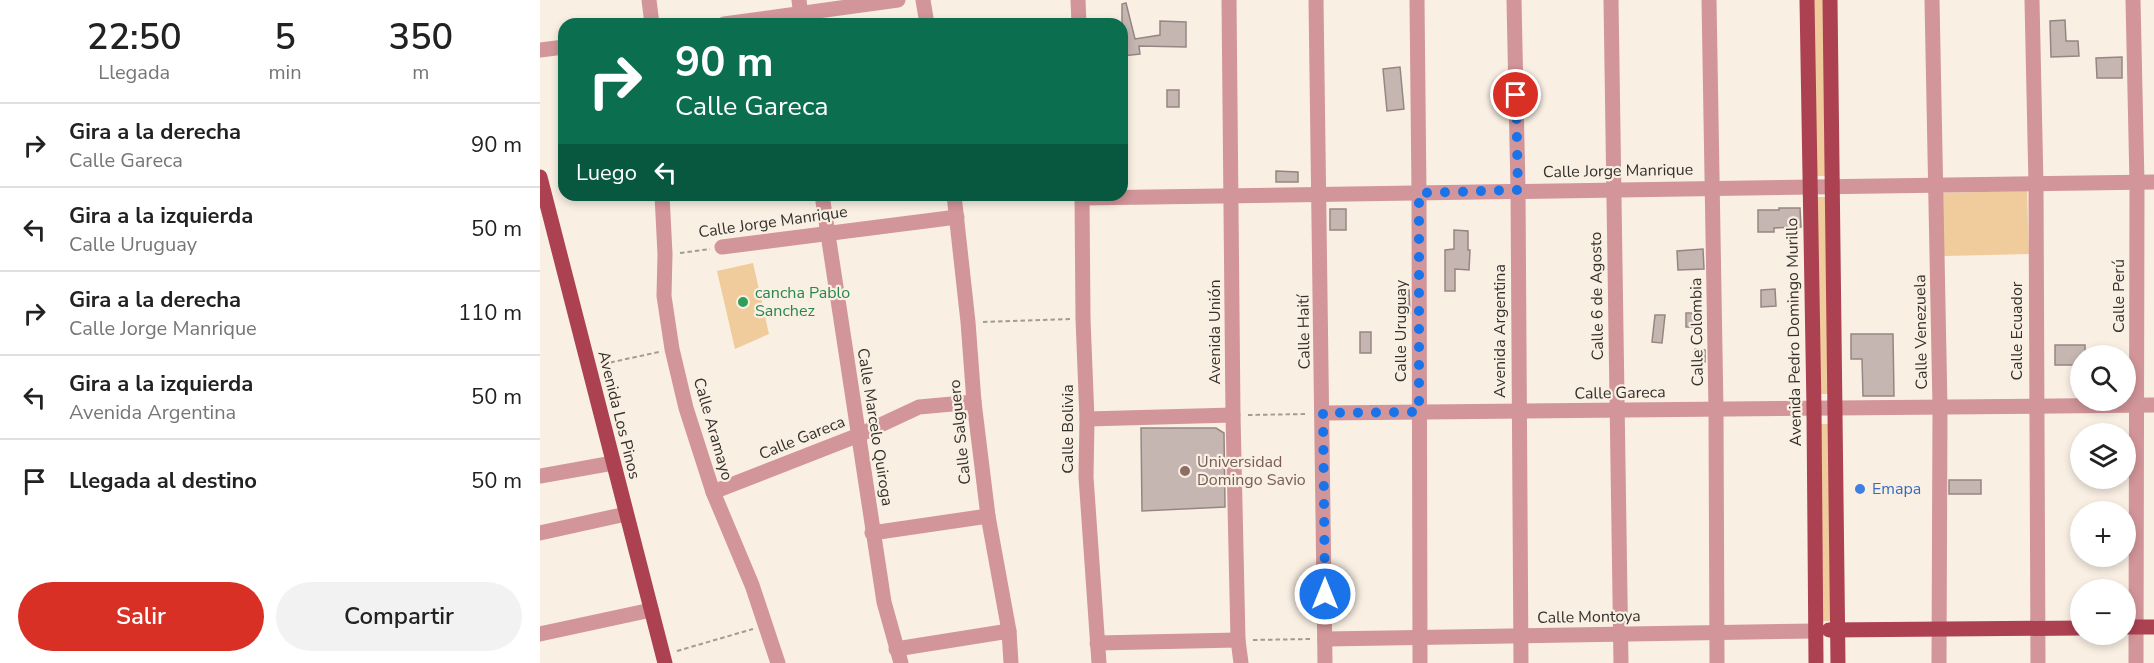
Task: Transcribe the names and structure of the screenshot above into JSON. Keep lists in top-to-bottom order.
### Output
{
  "streets": {
    "main road": ["Avenida Pedro Domingo Murillo", "Avenida Los Pinos", "Calle Montoya"],
    "street": [
      "Calle Jorge Manrique",
      "Calle 6 de Agosto",
      "Calle Perú",
      "Calle Uruguay",
      "Avenida Argentina",
      "Calle Ecuador",
      "Avenida Unión",
      "Calle Haití",
      "Calle Colombia",
      "Calle Venezuela",
      "Calle Gareca",
      "Calle Marcelo Quiroga",
      "Calle Aramayo",
      "Calle Bolivia",
      "Calle Salguero"
    ]
  },
  "crossings": [
    ["Calle Jorge Manrique", "Calle 6 de Agosto"],
    ["Calle Jorge Manrique", "Calle Perú"],
    ["Calle Jorge Manrique", "Calle Uruguay"],
    ["Calle Jorge Manrique", "Avenida Argentina"],
    ["Calle Jorge Manrique", "Calle Ecuador"],
    ["Calle Jorge Manrique", "Avenida Unión"],
    ["Calle Jorge Manrique", "Calle Haití"],
    ["Calle Jorge Manrique", "Calle Colombia"],
    ["Calle Jorge Manrique", "Avenida Pedro Domingo Murillo"],
    ["Calle Jorge Manrique", "Calle Venezuela"],
    ["Calle Jorge Manrique", "Calle Marcelo Quiroga"],
    ["Calle Jorge Manrique", "Calle Aramayo"],
    ["Calle Jorge Manrique", "Calle Salguero"],
    ["Calle 6 de Agosto", "Calle Gareca"],
    ["Calle 6 de Agosto", "Calle Montoya"],
    ["Calle Perú", "Calle Gareca"],
    ["Calle Uruguay", "Calle Gareca"],
    ["Calle Uruguay", "Calle Montoya"],
    ["Avenida Argentina", "Calle Gareca"],
    ["Avenida Argentina", "Calle Montoya"],
    ["Calle Ecuador", "Calle Gareca"],
    ["Calle Ecuador", "Calle Montoya"],
    ["Calle Haití", "Calle Gareca"],
    ["Calle Haití", "Calle Montoya"],
    ["Calle Colombia", "Calle Gareca"],
    ["Calle Colombia", "Calle Montoya"],
    ["Avenida Pedro Domingo Murillo", "Calle Gareca"],
    ["Avenida Pedro Domingo Murillo", "Calle Montoya"],
    ["Calle Venezuela", "Calle Gareca"],
    ["Calle Venezuela", "Calle Montoya"],
    ["Calle Gareca", "Calle Marcelo Quiroga"],
    ["Calle Gareca", "Calle Aramayo"],
    ["Calle Gareca", "Calle Salguero"]
  ],
  "places": ["cancha Pablo Sanchez", "Universidad Domingo Savio", "Emapa"],
  "page": {
    "eta": [
      "22:50",
      "Llegada",
      "5",
      "min",
      "350",
      "m"
    ],
    "turn": ["90 m", "Calle Gareca"],
    "list": [
      {
        "name": "Gira a la derecha",
        "note": "Calle Gareca",
        "value": "90 m"
      },
      {
        "name": "Gira a la izquierda",
        "note": "Calle Uruguay",
        "value": "50 m"
      },
      {
        "name": "Gira a la derecha",
        "note": "Calle Jorge Manrique",
        "value": "110 m"
      },
      {
        "name": "Gira a la izquierda",
        "note": "Avenida Argentina",
        "value": "50 m"
      },
      {
        "name": "Llegada al destino",
        "value": "50 m"
      }
    ],
    "then": "Luego",
    "map_buttons": ["+", "−"],
    "buttons": ["Salir", "Compartir"]
  }
}
